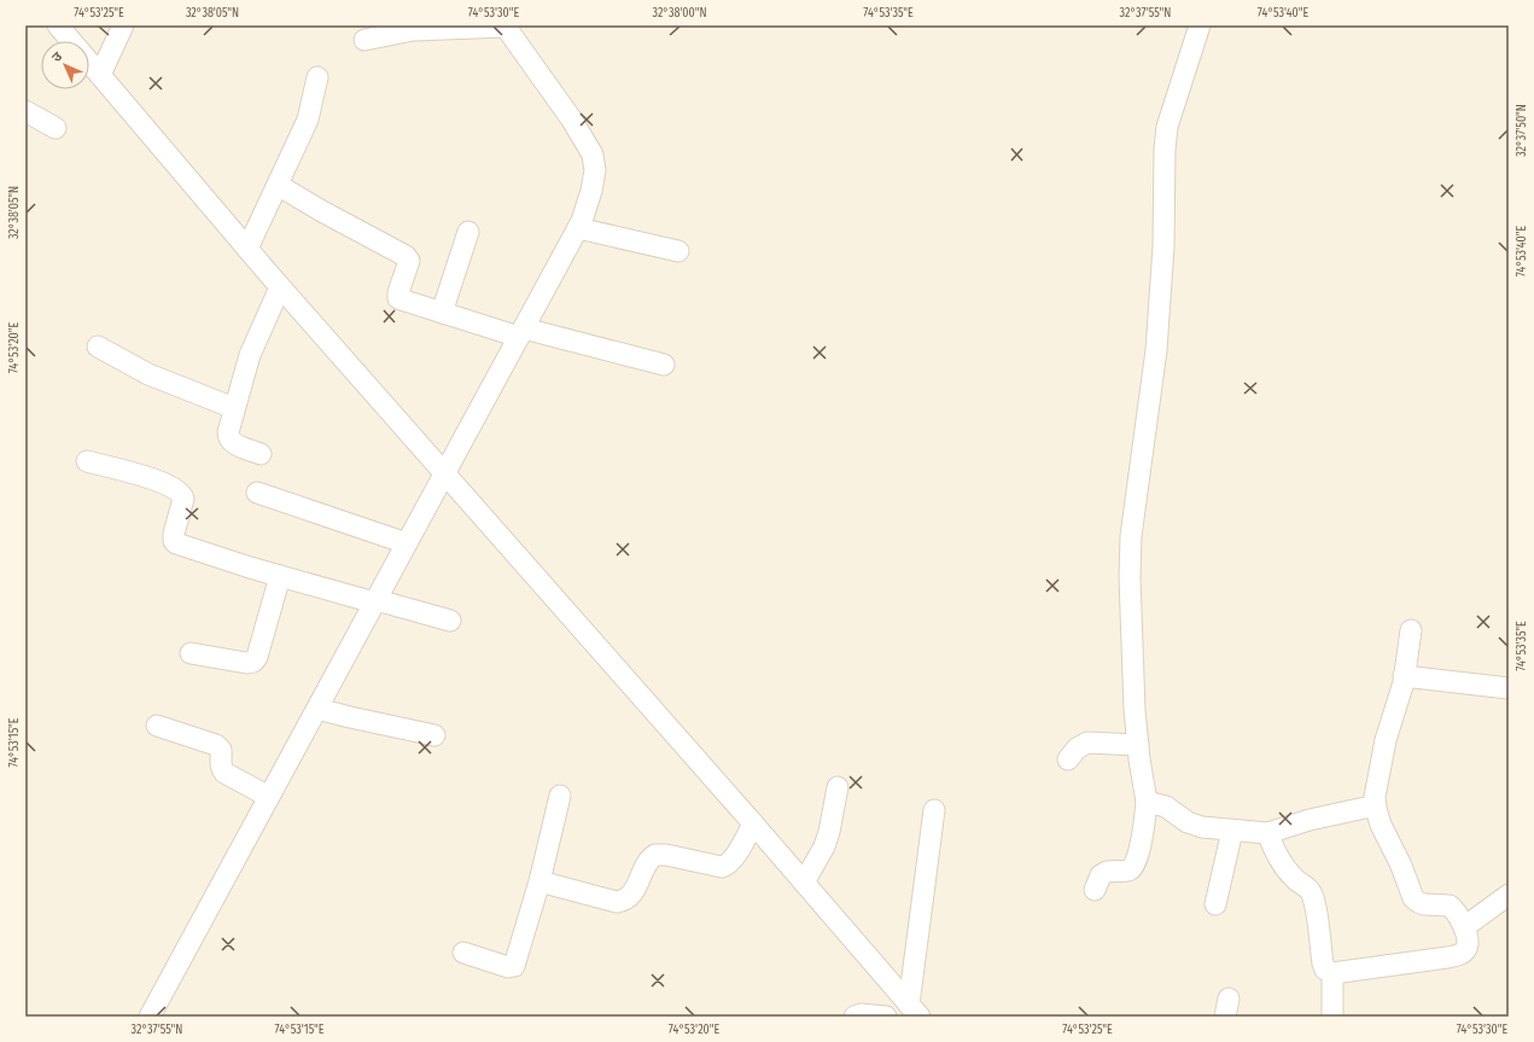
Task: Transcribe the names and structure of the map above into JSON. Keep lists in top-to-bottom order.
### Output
{
  "north": "top left",
  "coordinates": [
    "74°53'25\"E",
    "32°38'05\"N",
    "74°53'30\"E",
    "32°38'00\"N",
    "74°53'35\"E",
    "32°37'55\"N",
    "74°53'40\"E",
    "32°37'50\"N",
    "74°53'20\"E",
    "74°53'15\"E"
  ]
}
